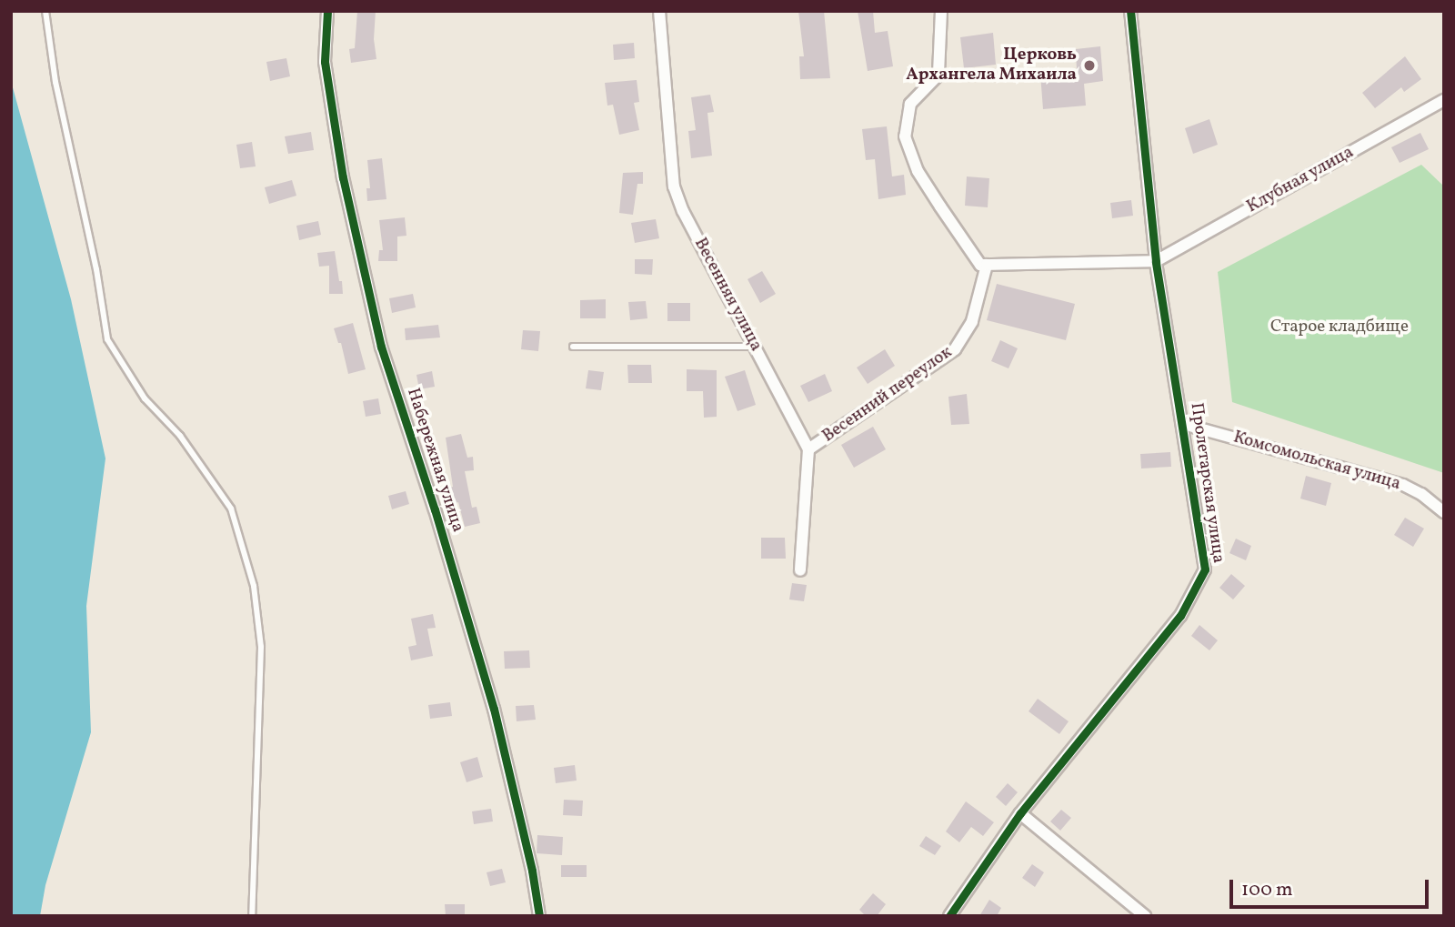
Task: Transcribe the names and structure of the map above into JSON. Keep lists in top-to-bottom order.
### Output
{
  "streets": {
    "street": [
      "Клубная улица",
      "Весенняя улица",
      "Весенний переулок",
      "Набережная улица",
      "Комсомольская улица",
      "Пролетарская улица"
    ]
  },
  "crossings": [
    ["Клубная улица", "Пролетарская улица"],
    ["Весенняя улица", "Весенний переулок"],
    ["Комсомольская улица", "Пролетарская улица"]
  ],
  "parks": ["Старое кладбище"],
  "places": ["Церковь Архангела Михаила"],
  "scale_bar": "100 m"
}
